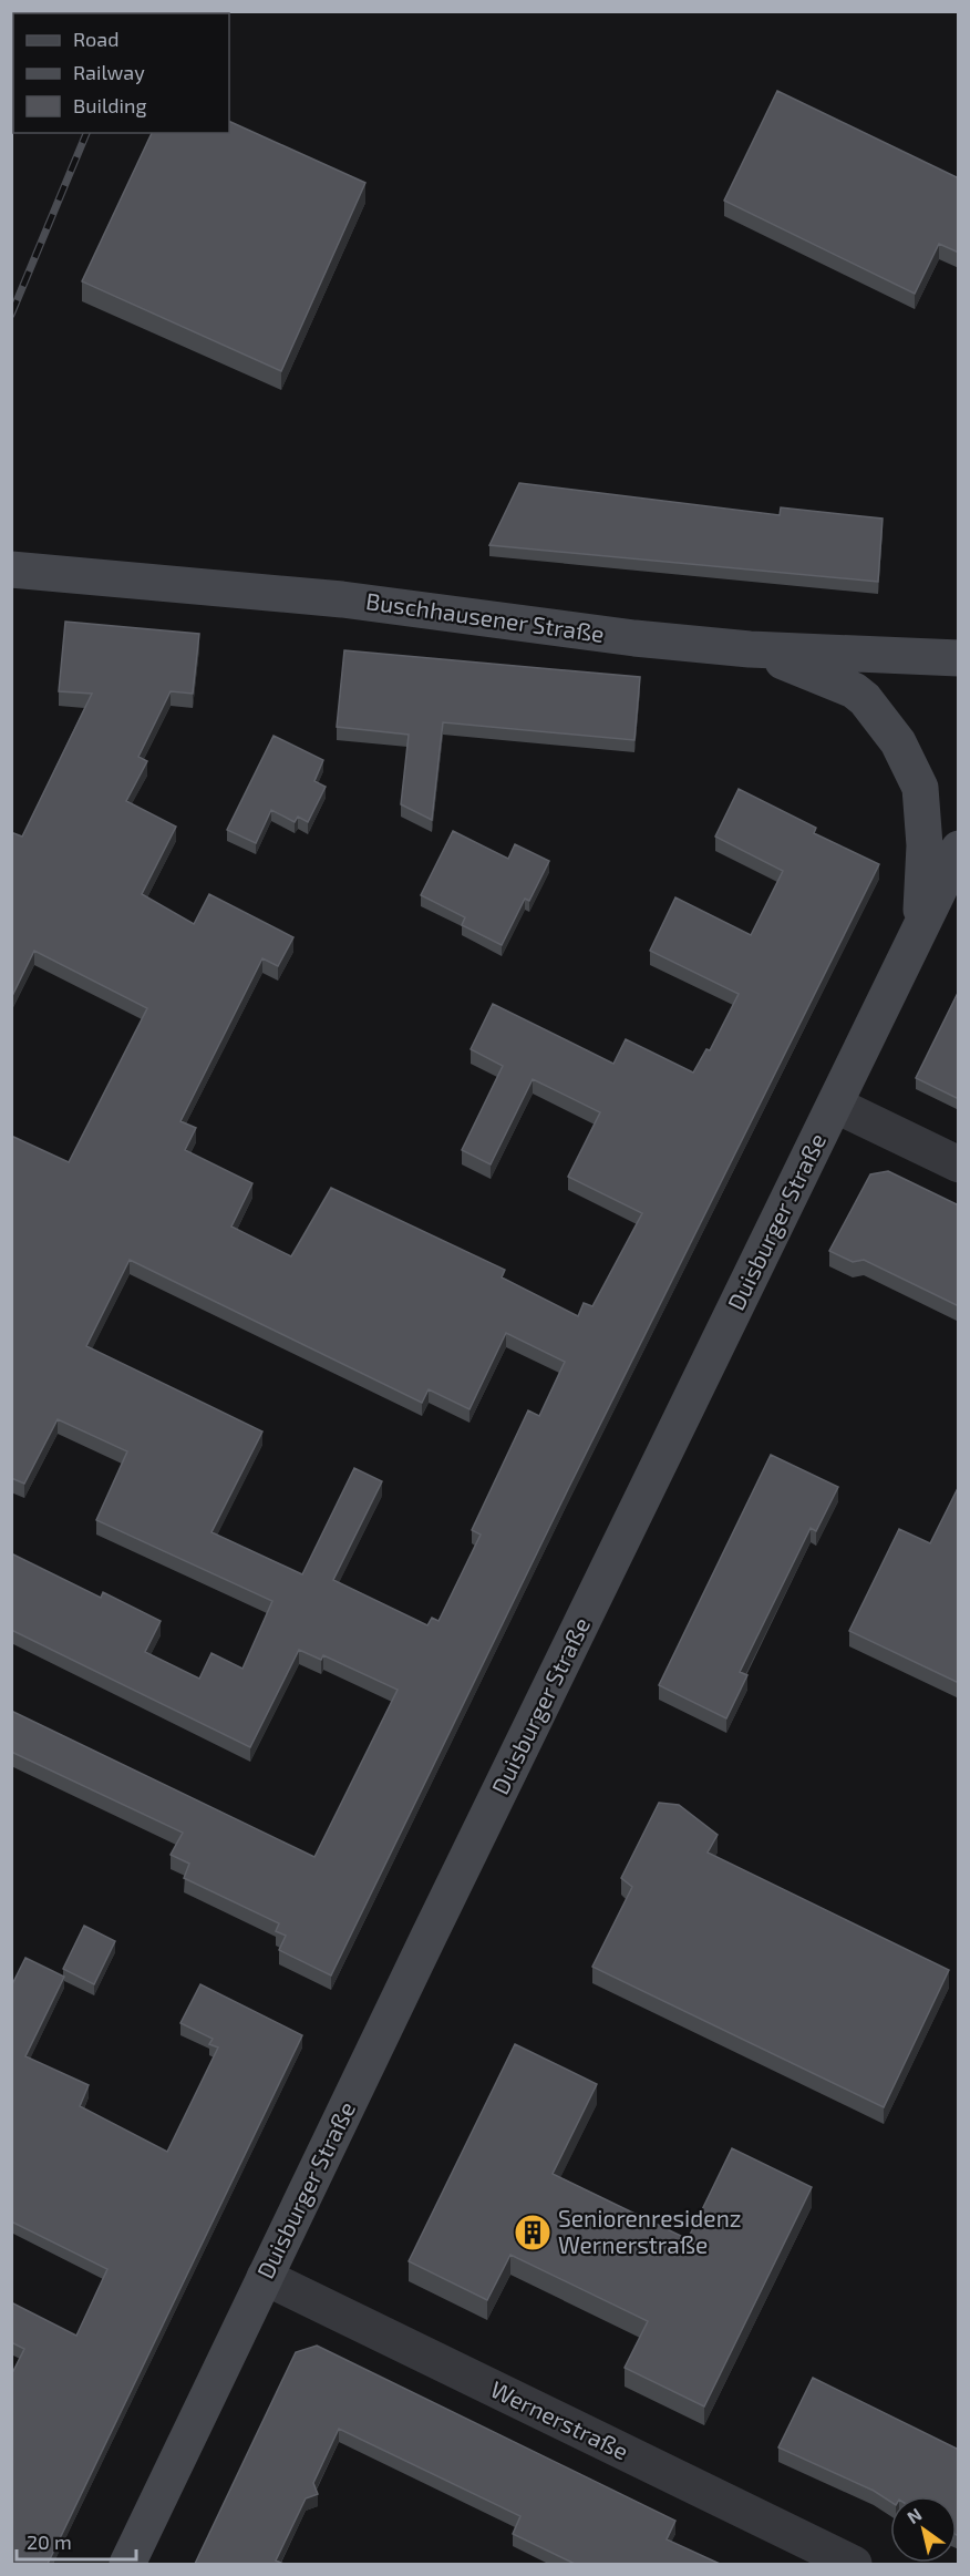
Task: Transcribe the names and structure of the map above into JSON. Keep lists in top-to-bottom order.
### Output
{
  "streets": {
    "main road": ["Buschhausener Straße", "Duisburger Straße"],
    "street": ["Wernerstraße"]
  },
  "crossings": [
    ["Duisburger Straße", "Wernerstraße"]
  ],
  "places": {
    "building": ["Seniorenresidenz Wernerstraße"]
  },
  "legend": ["Road", "Railway", "Building"],
  "scale_bar": "20 m",
  "north": "top left"
}
